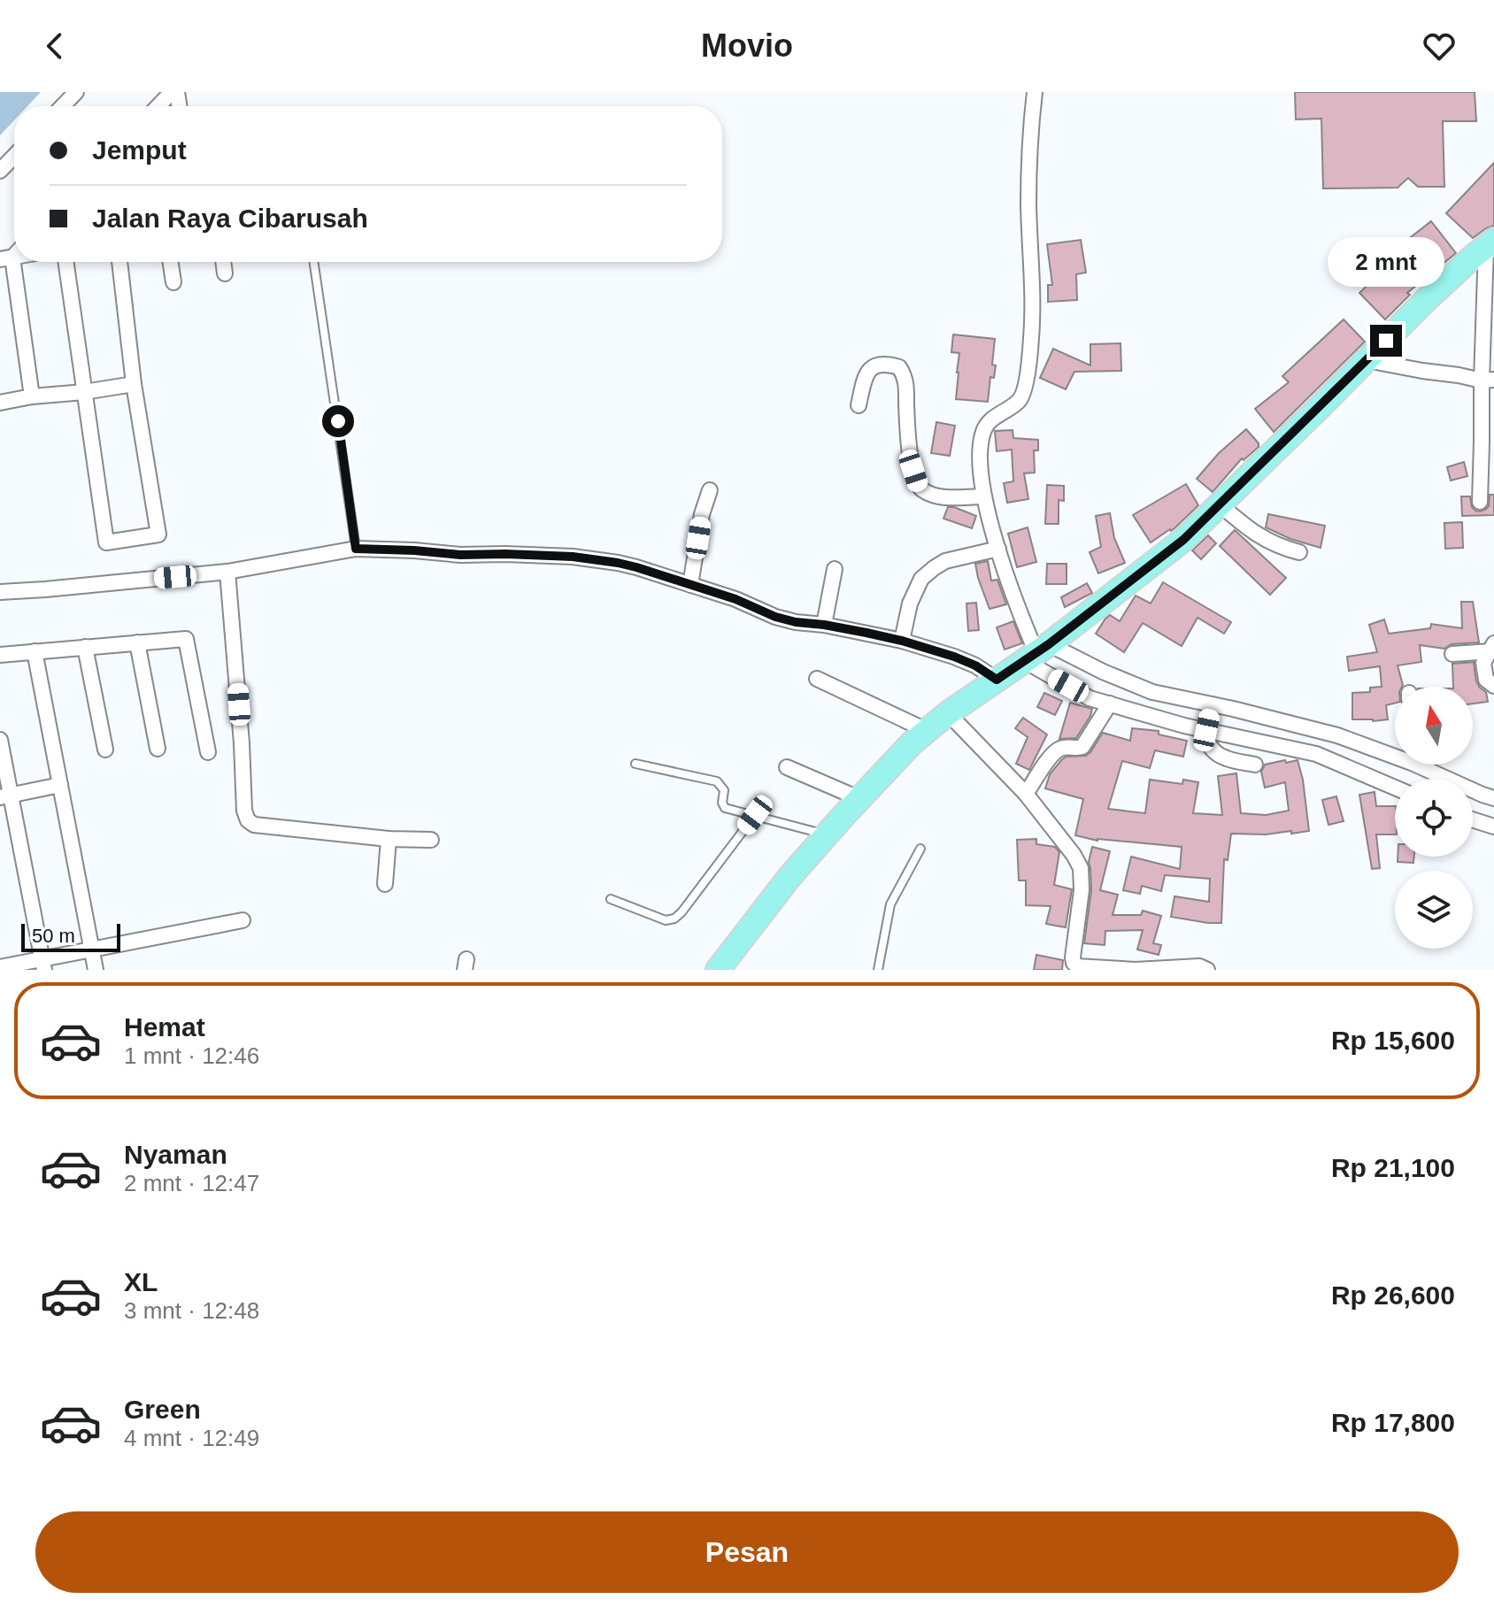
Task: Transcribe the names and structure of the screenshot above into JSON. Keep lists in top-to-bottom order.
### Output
{
  "scale_bar": "50 m",
  "north": "top",
  "page": {
    "header": "Movio",
    "banner": ["Jemput", "Jalan Raya Cibarusah"],
    "bubble": "2 mnt",
    "scale": "50 m",
    "list": [
      {
        "name": "Hemat",
        "note": "1 mnt · 12:46",
        "value": "Rp 15,600"
      },
      {
        "name": "Nyaman",
        "note": "2 mnt · 12:47",
        "value": "Rp 21,100"
      },
      {
        "name": "XL",
        "note": "3 mnt · 12:48",
        "value": "Rp 26,600"
      },
      {
        "name": "Green",
        "note": "4 mnt · 12:49",
        "value": "Rp 17,800"
      }
    ],
    "buttons": "Pesan"
  }
}
